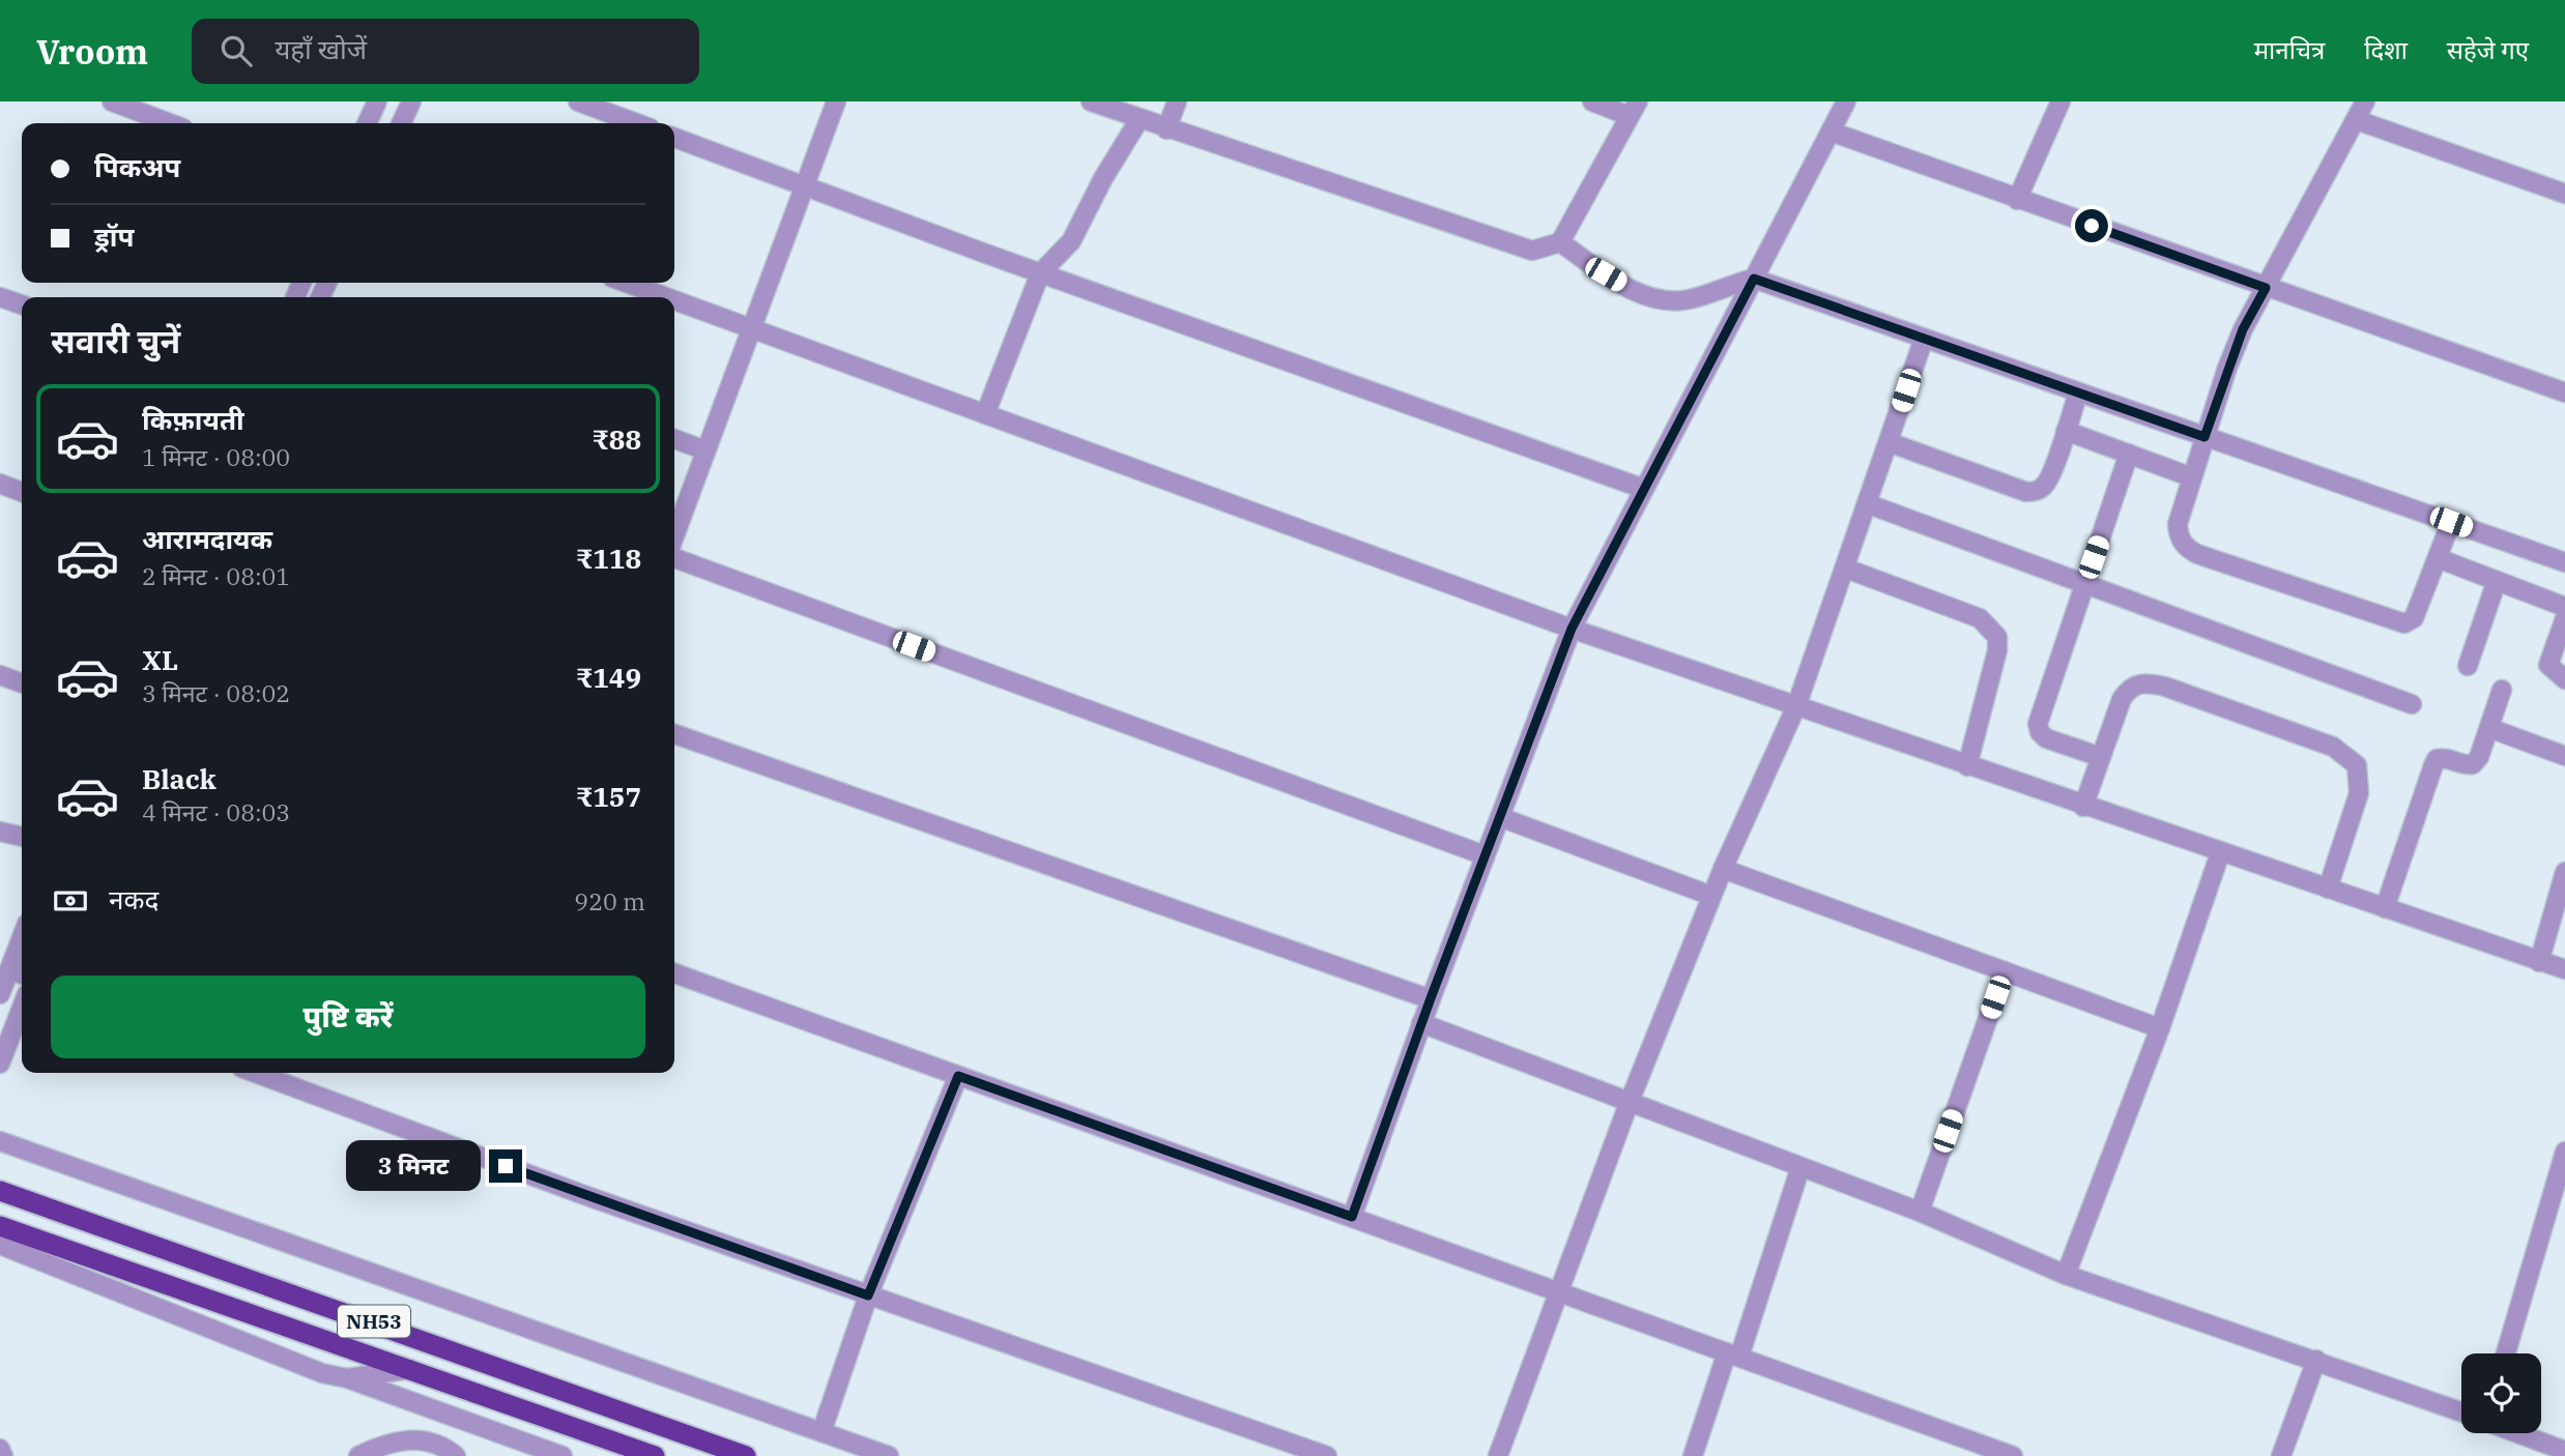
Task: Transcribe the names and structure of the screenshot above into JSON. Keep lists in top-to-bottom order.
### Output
{
  "streets": {
    "highway": ["NH53"]
  },
  "page": {
    "header": "Vroom",
    "search": "यहाँ खोजें",
    "nav": ["मानचित्र", "दिशा", "सहेजे गए"],
    "banner": ["पिकअप", "ड्रॉप"],
    "heading": "सवारी चुनें",
    "list": [
      {
        "name": "किफ़ायती",
        "note": "1 मिनट · 08:00",
        "value": "₹88"
      },
      {
        "name": "आरामदायक",
        "note": "2 मिनट · 08:01",
        "value": "₹118"
      },
      {
        "name": "XL",
        "note": "3 मिनट · 08:02",
        "value": "₹149"
      },
      {
        "name": "Black",
        "note": "4 मिनट · 08:03",
        "value": "₹157"
      }
    ],
    "pay": ["नकद", "920 m"],
    "buttons": "पुष्टि करें",
    "bubble": "3 मिनट"
  }
}
